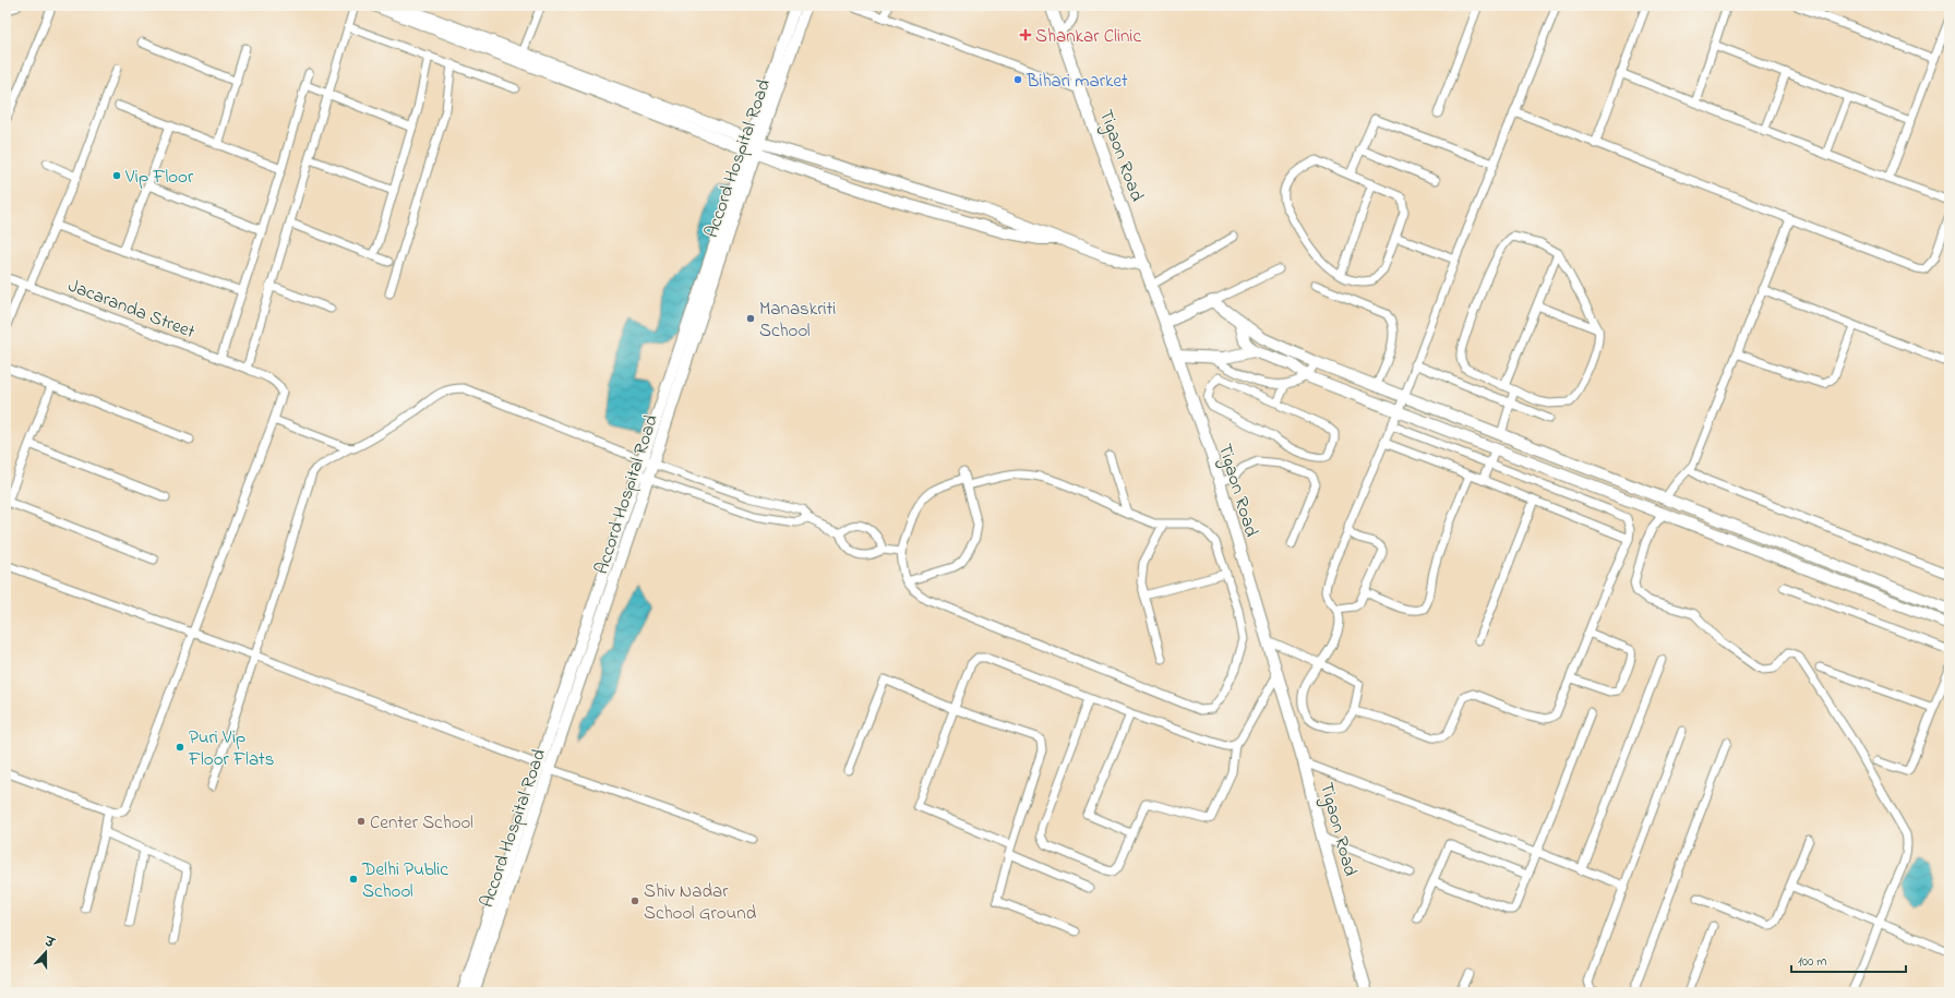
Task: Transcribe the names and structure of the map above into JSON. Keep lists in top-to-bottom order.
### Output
{
  "streets": {
    "street": ["Tigaon Road", "Accord Hospital Road", "Jacaranda Street"]
  },
  "places": {
    "health": ["Shankar Clinic"],
    "other": [
      "Bihari market",
      "Vip Floor",
      "Manaskriti School",
      "Puri Vip Floor Flats",
      "Center School",
      "Delhi Public School",
      "Shiv Nadar School Ground"
    ]
  },
  "scale_bar": "100 m",
  "north": "top"
}
